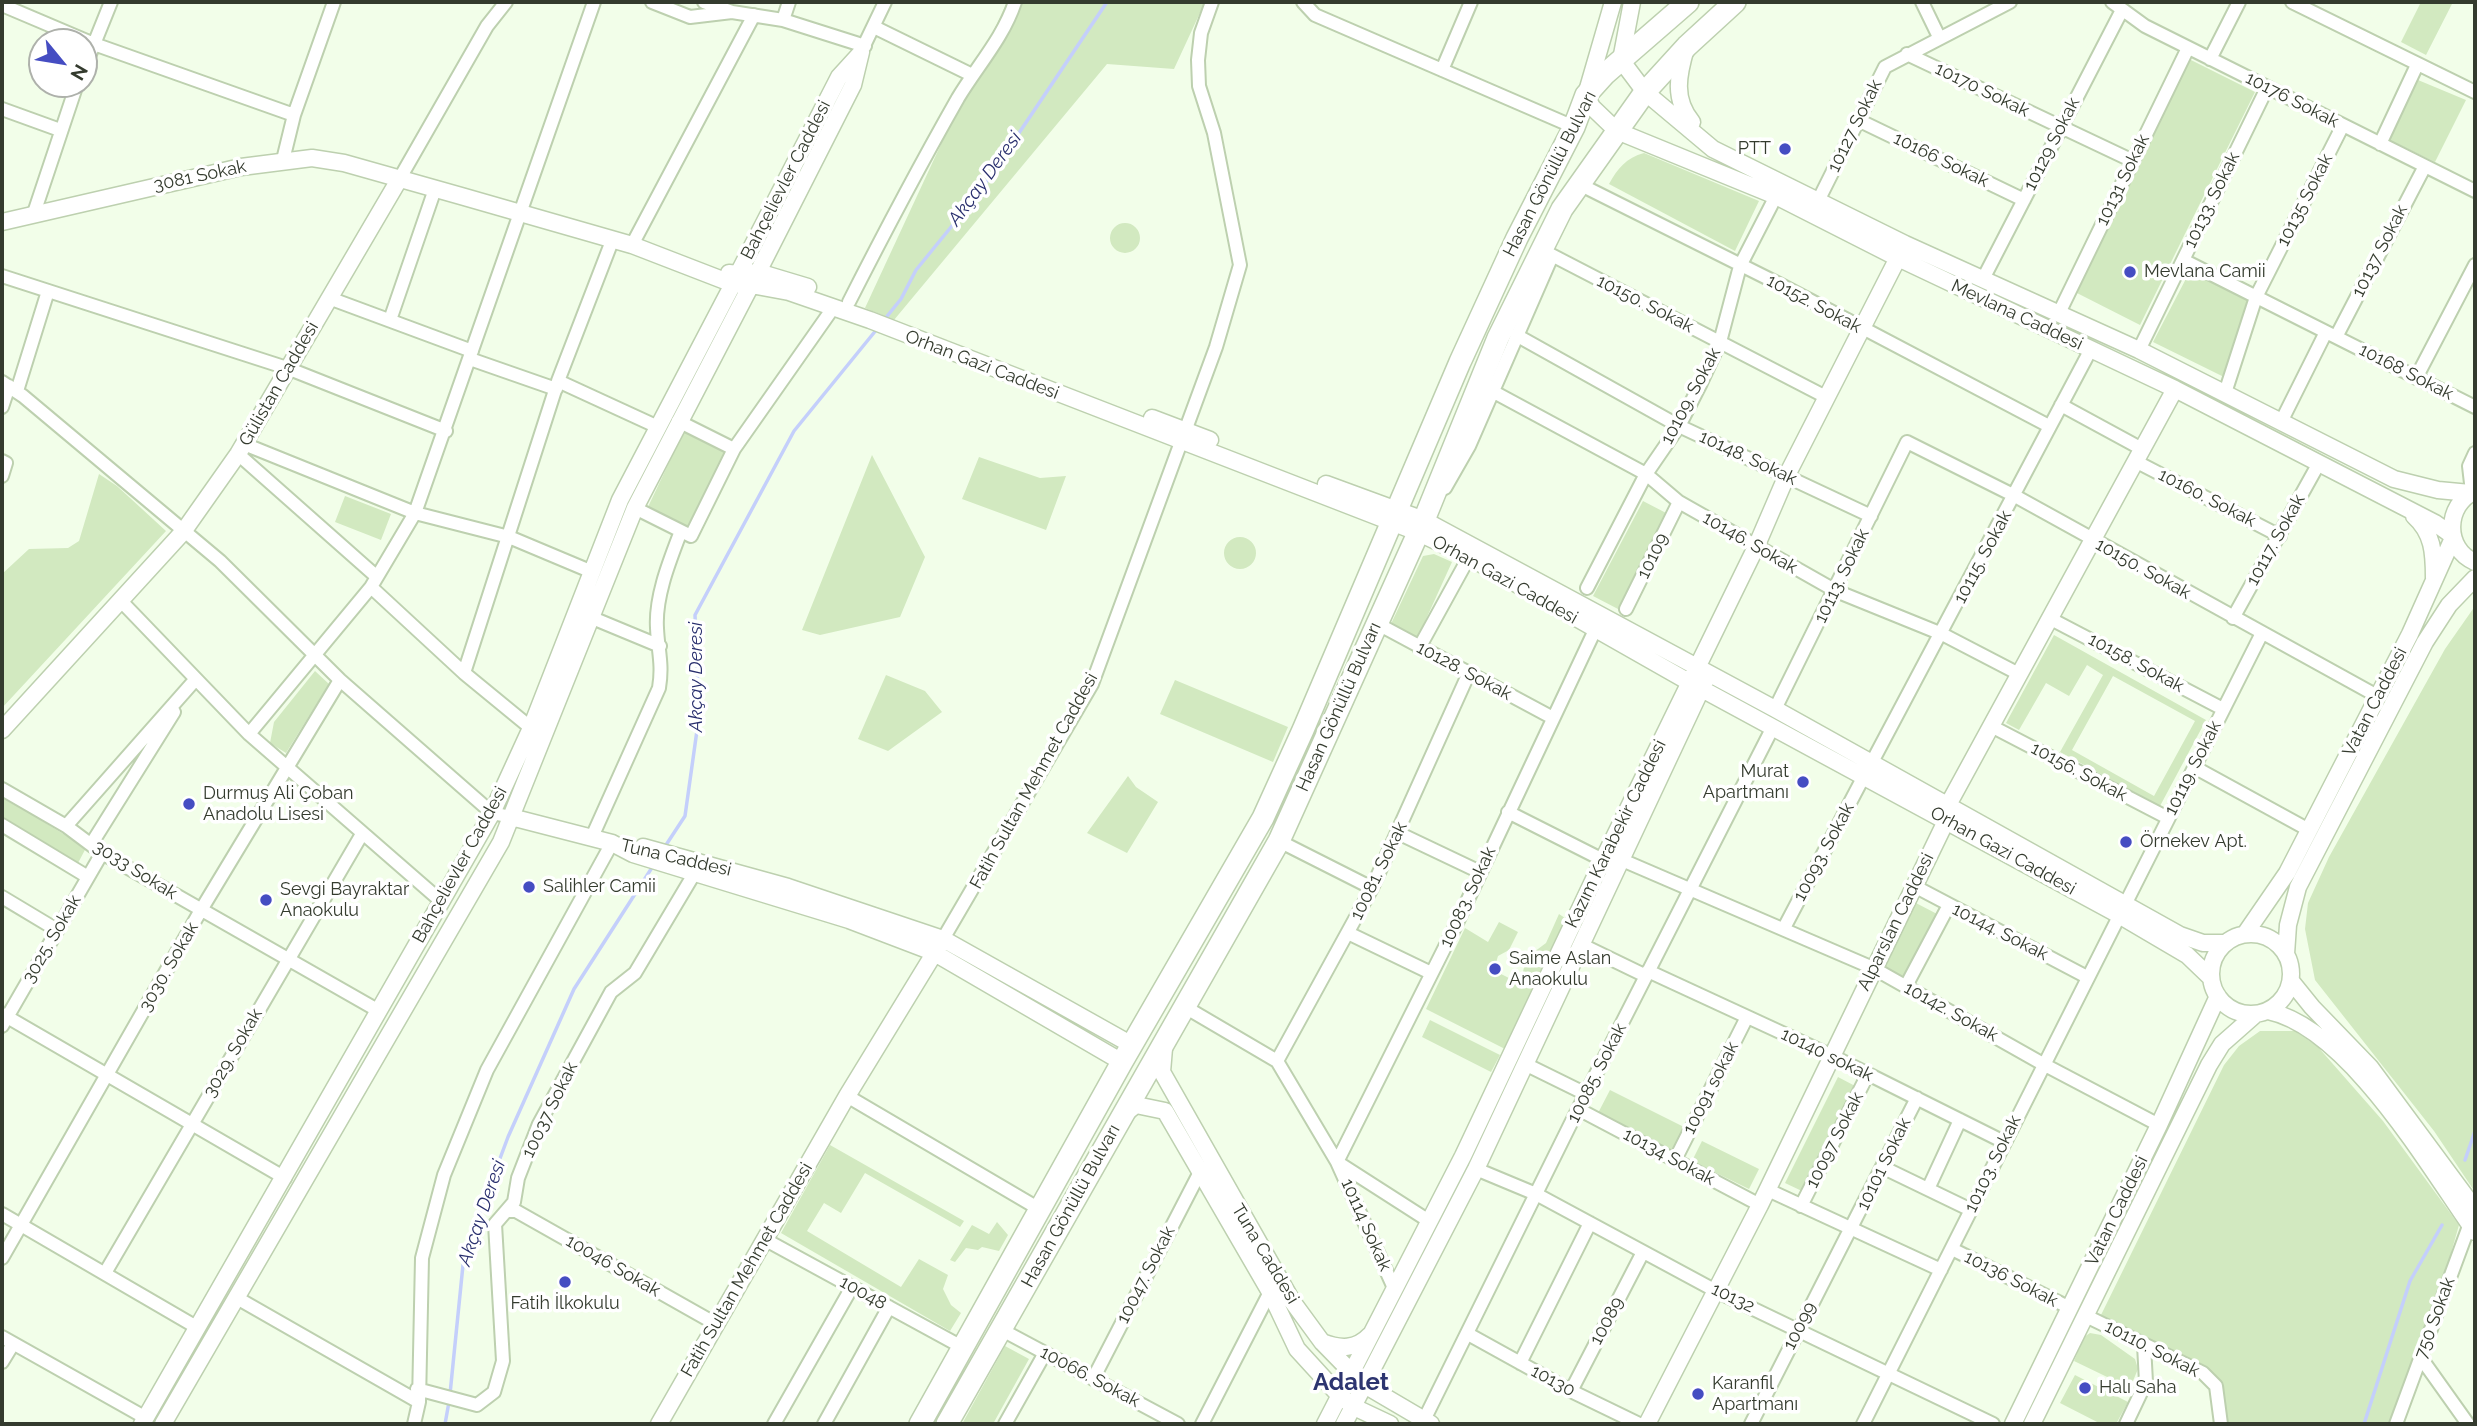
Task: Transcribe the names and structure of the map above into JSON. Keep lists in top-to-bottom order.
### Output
{
  "streets": {
    "main road": ["Hasan Gönüllü Bulvarı"],
    "street": [
      "10170 Sokak",
      "10176 Sokak",
      "10127 Sokak",
      "10129 Sokak",
      "10166 Sokak",
      "3081 Sokak",
      "Bahçelievler Caddesi",
      "10131 Sokak",
      "10133. Sokak",
      "10135 Sokak",
      "10137 Sokak",
      "10150. Sokak",
      "10152. Sokak",
      "Mevlana Caddesi",
      "Orhan Gazi Caddesi",
      "10168 Sokak",
      "Gülistan Caddesi",
      "10109. Sokak",
      "10148. Sokak",
      "10160. Sokak",
      "10117. Sokak",
      "10146. Sokak",
      "10109",
      "10115. Sokak",
      "10113. Sokak",
      "10158. Sokak",
      "10128. Sokak",
      "Vatan Caddesi",
      "10119. Sokak",
      "10156. Sokak",
      "Fatih Sultan Mehmet Caddesi",
      "Kazım Karabekir Caddesi",
      "10093. Sokak",
      "Tuna Caddesi",
      "3033 Sokak",
      "10081. Sokak",
      "10083. Sokak",
      "Alparslan Caddesi",
      "10144. Sokak",
      "3025. Sokak",
      "3030. Sokak",
      "10142. Sokak",
      "3029. Sokak",
      "10140 sokak",
      "10085. Sokak",
      "10091 sokak",
      "10037 Sokak",
      "10097 Sokak",
      "10134 Sokak",
      "10101 Sokak",
      "10103. Sokak",
      "10114 Sokak",
      "10046 Sokak",
      "10047. Sokak",
      "10136 Sokak",
      "10048",
      "10132",
      "750 Sokak",
      "10089",
      "10099",
      "10110. Sokak",
      "10066. Sokak",
      "10130"
    ]
  },
  "crossings": [
    ["10170 Sokak", "10127 Sokak"],
    ["10170 Sokak", "10129 Sokak"],
    ["10170 Sokak", "10131 Sokak"],
    ["10176 Sokak", "10129 Sokak"],
    ["10176 Sokak", "10131 Sokak"],
    ["10176 Sokak", "10133. Sokak"],
    ["10176 Sokak", "10135 Sokak"],
    ["10176 Sokak", "10137 Sokak"],
    ["10127 Sokak", "10166 Sokak"],
    ["10127 Sokak", "Mevlana Caddesi"],
    ["10129 Sokak", "10166 Sokak"],
    ["10129 Sokak", "Mevlana Caddesi"],
    ["Hasan Gönüllü Bulvarı", "10150. Sokak"],
    ["Hasan Gönüllü Bulvarı", "10152. Sokak"],
    ["Hasan Gönüllü Bulvarı", "Mevlana Caddesi"],
    ["Hasan Gönüllü Bulvarı", "Orhan Gazi Caddesi"],
    ["Hasan Gönüllü Bulvarı", "10128. Sokak"],
    ["Hasan Gönüllü Bulvarı", "Tuna Caddesi"],
    ["Hasan Gönüllü Bulvarı", "10114 Sokak"],
    ["Hasan Gönüllü Bulvarı", "10048"],
    ["Hasan Gönüllü Bulvarı", "10066. Sokak"],
    ["3081 Sokak", "Bahçelievler Caddesi"],
    ["3081 Sokak", "Gülistan Caddesi"],
    ["Bahçelievler Caddesi", "Orhan Gazi Caddesi"],
    ["Bahçelievler Caddesi", "Tuna Caddesi"],
    ["Bahçelievler Caddesi", "3033 Sokak"],
    ["10131 Sokak", "Mevlana Caddesi"],
    ["10133. Sokak", "Mevlana Caddesi"],
    ["10133. Sokak", "10168 Sokak"],
    ["10135 Sokak", "Mevlana Caddesi"],
    ["10135 Sokak", "10168 Sokak"],
    ["10137 Sokak", "Mevlana Caddesi"],
    ["10137 Sokak", "10168 Sokak"],
    ["10150. Sokak", "10109. Sokak"],
    ["10150. Sokak", "10117. Sokak"],
    ["10150. Sokak", "10115. Sokak"],
    ["10150. Sokak", "10113. Sokak"],
    ["10150. Sokak", "Vatan Caddesi"],
    ["10150. Sokak", "10119. Sokak"],
    ["10150. Sokak", "Kazım Karabekir Caddesi"],
    ["10150. Sokak", "Alparslan Caddesi"],
    ["10152. Sokak", "10109. Sokak"],
    ["10152. Sokak", "10115. Sokak"],
    ["10152. Sokak", "Kazım Karabekir Caddesi"],
    ["Mevlana Caddesi", "10109. Sokak"],
    ["Mevlana Caddesi", "10117. Sokak"],
    ["Mevlana Caddesi", "10115. Sokak"],
    ["Mevlana Caddesi", "Vatan Caddesi"],
    ["Mevlana Caddesi", "Kazım Karabekir Caddesi"],
    ["Mevlana Caddesi", "Alparslan Caddesi"],
    ["Orhan Gazi Caddesi", "10115. Sokak"],
    ["Orhan Gazi Caddesi", "10113. Sokak"],
    ["Orhan Gazi Caddesi", "Vatan Caddesi"],
    ["Orhan Gazi Caddesi", "10119. Sokak"],
    ["Orhan Gazi Caddesi", "Fatih Sultan Mehmet Caddesi"],
    ["Orhan Gazi Caddesi", "Kazım Karabekir Caddesi"],
    ["Orhan Gazi Caddesi", "10093. Sokak"],
    ["Orhan Gazi Caddesi", "10083. Sokak"],
    ["Orhan Gazi Caddesi", "Alparslan Caddesi"],
    ["Orhan Gazi Caddesi", "10085. Sokak"],
    ["Orhan Gazi Caddesi", "10103. Sokak"],
    ["10109. Sokak", "10148. Sokak"],
    ["10109. Sokak", "10146. Sokak"],
    ["10148. Sokak", "10113. Sokak"],
    ["10148. Sokak", "Kazım Karabekir Caddesi"],
    ["10160. Sokak", "10117. Sokak"],
    ["10160. Sokak", "10115. Sokak"],
    ["10160. Sokak", "Alparslan Caddesi"],
    ["10146. Sokak", "10109"],
    ["10146. Sokak", "10115. Sokak"],
    ["10146. Sokak", "10113. Sokak"],
    ["10146. Sokak", "Kazım Karabekir Caddesi"],
    ["10146. Sokak", "Alparslan Caddesi"],
    ["10115. Sokak", "10093. Sokak"],
    ["10158. Sokak", "10119. Sokak"],
    ["10158. Sokak", "Alparslan Caddesi"],
    ["10128. Sokak", "10081. Sokak"],
    ["10128. Sokak", "10083. Sokak"],
    ["Vatan Caddesi", "10142. Sokak"],
    ["Vatan Caddesi", "10136 Sokak"],
    ["Vatan Caddesi", "10110. Sokak"],
    ["10119. Sokak", "10156. Sokak"],
    ["10119. Sokak", "10103. Sokak"],
    ["10156. Sokak", "Alparslan Caddesi"],
    ["Fatih Sultan Mehmet Caddesi", "Tuna Caddesi"],
    ["Fatih Sultan Mehmet Caddesi", "10046 Sokak"],
    ["Fatih Sultan Mehmet Caddesi", "10048"],
    ["Kazım Karabekir Caddesi", "Tuna Caddesi"],
    ["Kazım Karabekir Caddesi", "10142. Sokak"],
    ["Kazım Karabekir Caddesi", "10140 sokak"],
    ["Kazım Karabekir Caddesi", "10114 Sokak"],
    ["Kazım Karabekir Caddesi", "10132"],
    ["10093. Sokak", "10142. Sokak"],
    ["Tuna Caddesi", "10085. Sokak"],
    ["Tuna Caddesi", "10037 Sokak"],
    ["Tuna Caddesi", "10047. Sokak"],
    ["3033 Sokak", "3025. Sokak"],
    ["3033 Sokak", "3030. Sokak"],
    ["3033 Sokak", "3029. Sokak"],
    ["10081. Sokak", "10114 Sokak"],
    ["10083. Sokak", "10114 Sokak"],
    ["Alparslan Caddesi", "10144. Sokak"],
    ["Alparslan Caddesi", "10142. Sokak"],
    ["Alparslan Caddesi", "10140 sokak"],
    ["Alparslan Caddesi", "10134 Sokak"],
    ["Alparslan Caddesi", "10132"],
    ["10144. Sokak", "10103. Sokak"],
    ["10142. Sokak", "10085. Sokak"],
    ["10142. Sokak", "10103. Sokak"],
    ["10140 sokak", "10085. Sokak"],
    ["10140 sokak", "10091 sokak"],
    ["10140 sokak", "10097 Sokak"],
    ["10140 sokak", "10101 Sokak"],
    ["10140 sokak", "10103. Sokak"],
    ["10085. Sokak", "10134 Sokak"],
    ["10085. Sokak", "10132"],
    ["10085. Sokak", "10130"],
    ["10091 sokak", "10134 Sokak"],
    ["10037 Sokak", "10046 Sokak"],
    ["10101 Sokak", "10099"],
    ["10103. Sokak", "10136 Sokak"],
    ["10103. Sokak", "10132"],
    ["10047. Sokak", "10066. Sokak"],
    ["10132", "10089"],
    ["10132", "10099"],
    ["10089", "10130"]
  ],
  "districts": ["Adalet"],
  "water": ["Akçay Deresi"],
  "places": [
    "PTT",
    "Mevlana Camii",
    "Murat Apartmanı",
    "Durmuş Ali Çoban Anadolu Lisesi",
    "Örnekev Apt.",
    "Salihler Camii",
    "Sevgi Bayraktar Anaokulu",
    "Saime Aslan Anaokulu",
    "Fatih İlkokulu",
    "Halı Saha",
    "Karanfil Apartmanı"
  ],
  "north": "bottom right"
}
